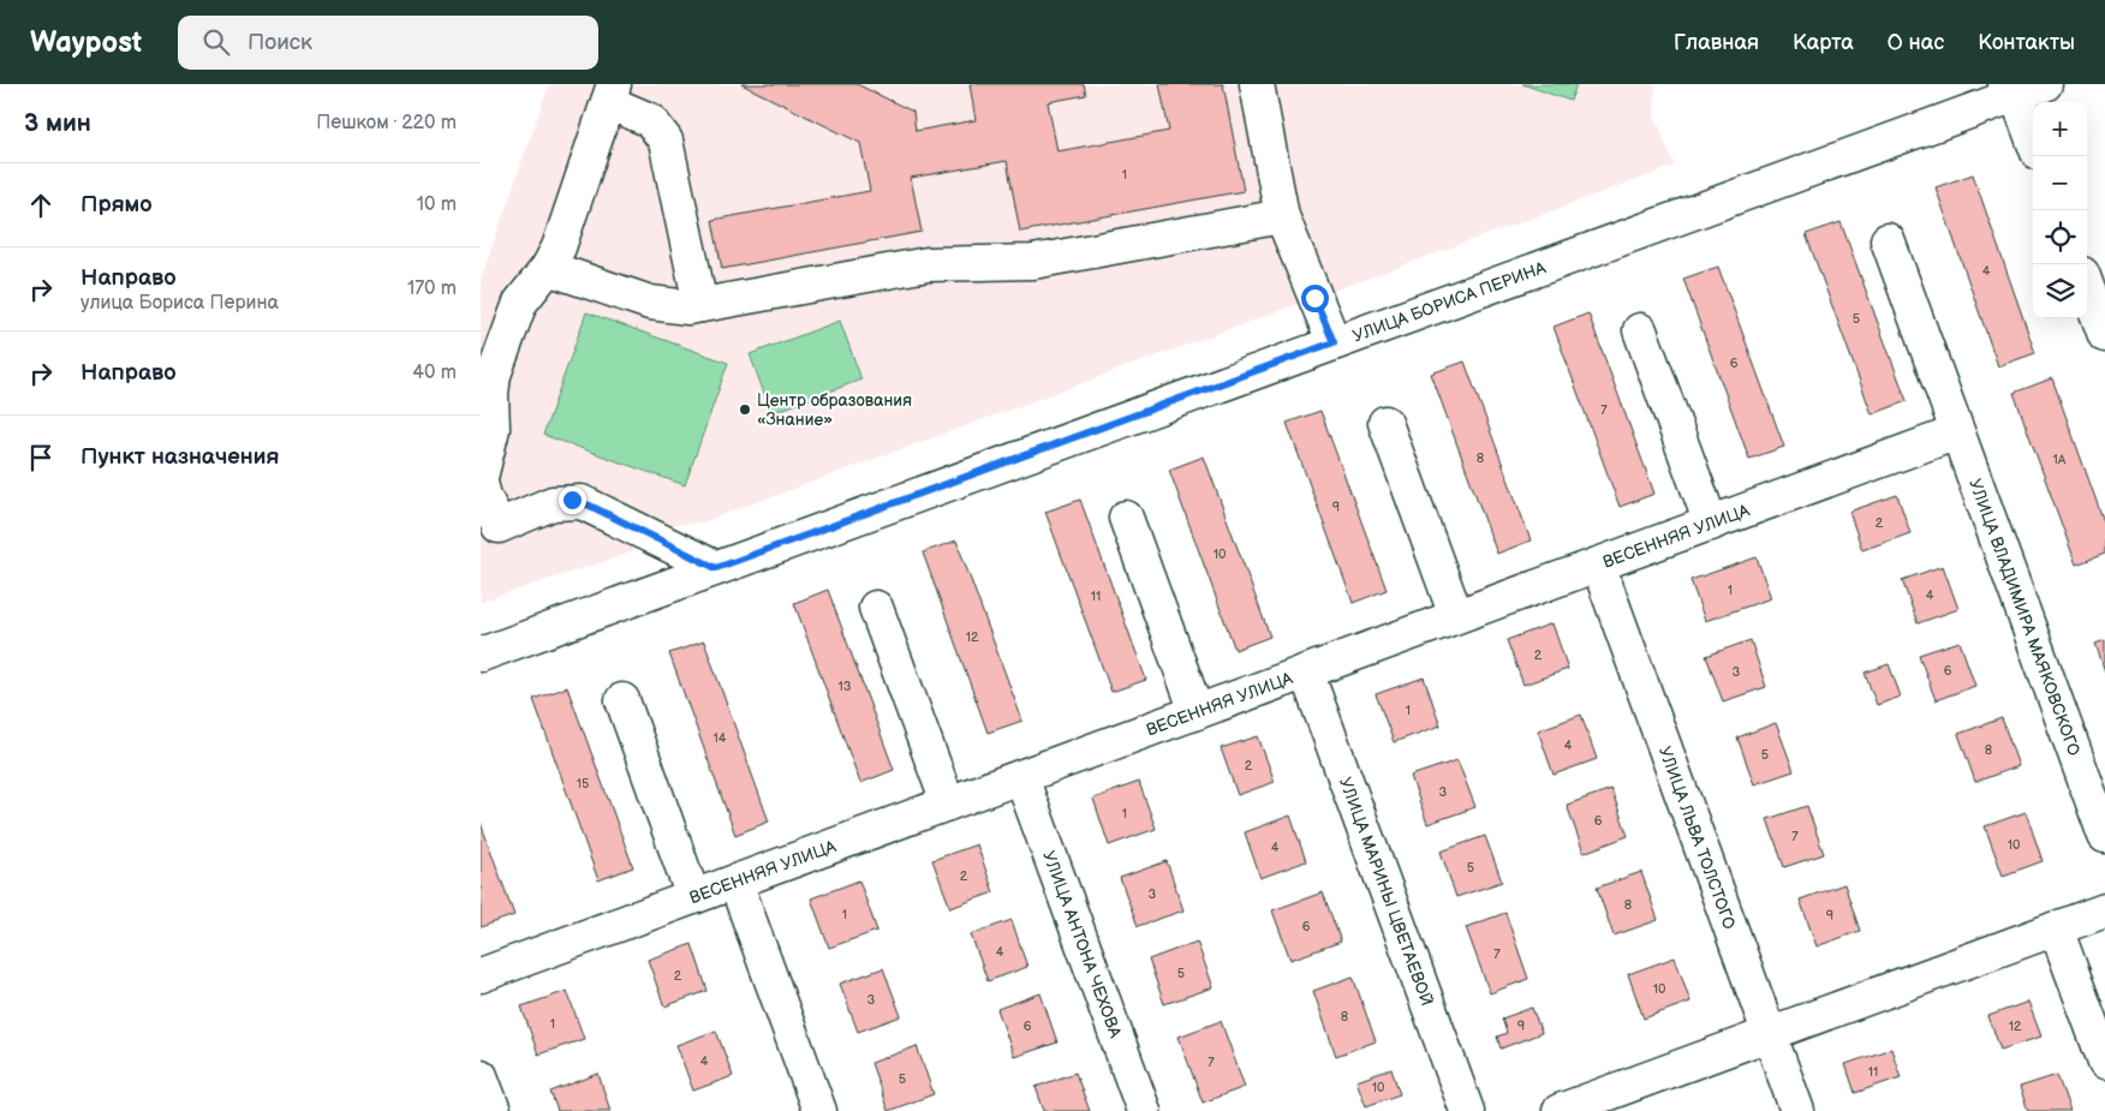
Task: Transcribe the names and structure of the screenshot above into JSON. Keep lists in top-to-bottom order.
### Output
{
  "streets": {
    "street": [
      "УЛИЦА БОРИСА ПЕРИНА",
      "ВЕСЕННЯЯ УЛИЦА",
      "УЛИЦА ВЛАДИМИРА МАЯКОВСКОГО",
      "УЛИЦА ЛЬВА ТОЛСТОГО",
      "УЛИЦА МАРИНЫ ЦВЕТАЕВОЙ",
      "УЛИЦА АНТОНА ЧЕХОВА"
    ]
  },
  "crossings": [
    ["ВЕСЕННЯЯ УЛИЦА", "УЛИЦА ВЛАДИМИРА МАЯКОВСКОГО"],
    ["ВЕСЕННЯЯ УЛИЦА", "УЛИЦА ЛЬВА ТОЛСТОГО"],
    ["ВЕСЕННЯЯ УЛИЦА", "УЛИЦА МАРИНЫ ЦВЕТАЕВОЙ"],
    ["ВЕСЕННЯЯ УЛИЦА", "УЛИЦА АНТОНА ЧЕХОВА"]
  ],
  "places": ["Центр образования «Знание»"],
  "house_numbers": [
    "1",
    "4",
    "5",
    "6",
    "7",
    "8",
    "1А",
    "9",
    "2",
    "10",
    "1",
    "4",
    "11",
    "12",
    "2",
    "6",
    "3",
    "13",
    "1",
    "14",
    "4",
    "8",
    "5",
    "2",
    "15",
    "3",
    "1",
    "6",
    "7",
    "10",
    "4",
    "5",
    "2",
    "3",
    "8",
    "1",
    "9",
    "6",
    "4",
    "7",
    "5",
    "2",
    "10",
    "3",
    "8",
    "1",
    "6",
    "9",
    "12",
    "4",
    "7",
    "11",
    "5",
    "10"
  ],
  "page": {
    "header": "Waypost",
    "search": "Поиск",
    "nav": [
      "Главная",
      "Карта",
      "О нас",
      "Контакты"
    ],
    "heading": ["3 мин", "Пешком · 220 m"],
    "map_buttons": ["+", "−"],
    "list": [
      ["Прямо", "10 m"],
      ["Направо", "улица Бориса Перина", "170 m"],
      ["Направо", "40 m"],
      "Пункт назначения"
    ]
  }
}
